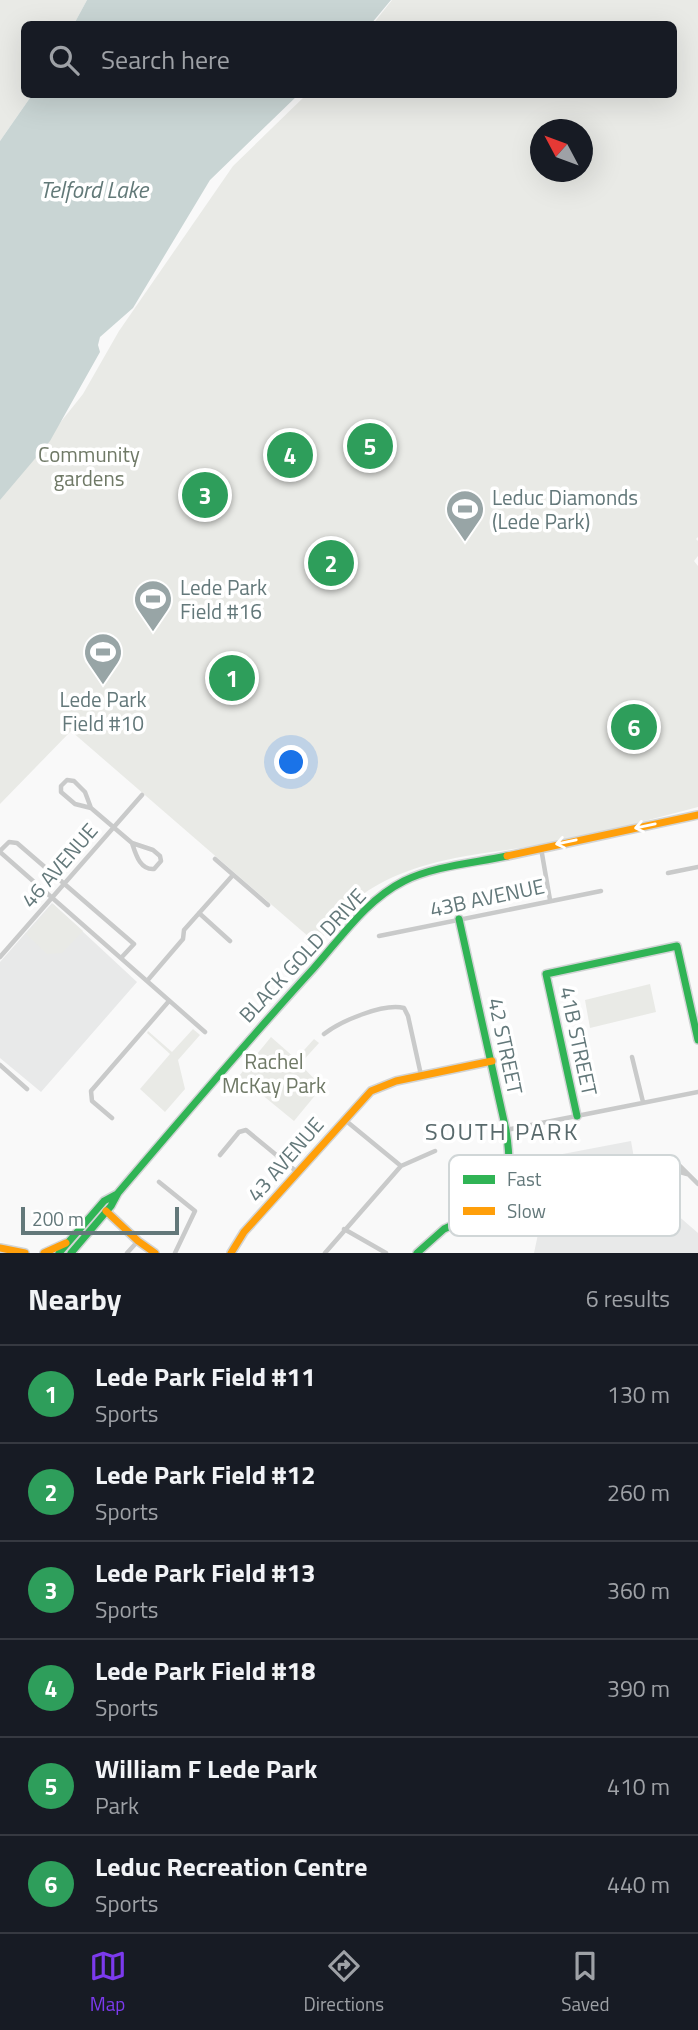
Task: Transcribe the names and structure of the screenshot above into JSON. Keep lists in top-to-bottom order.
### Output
{
  "streets": {
    "street": [
      "46 AVENUE",
      "43B AVENUE",
      "BLACK GOLD DRIVE",
      "41B STREET",
      "42 STREET",
      "43 AVENUE"
    ]
  },
  "crossings": [
    ["43B AVENUE", "42 STREET"],
    ["42 STREET", "43 AVENUE"]
  ],
  "districts": ["SOUTH PARK"],
  "water": ["Telford Lake"],
  "parks": ["Community gardens", "Rachel McKay Park"],
  "places": {
    "sports": ["Leduc Diamonds (Lede Park)", "Lede Park Field #16", "Lede Park Field #10"]
  },
  "legend": ["Fast", "Slow"],
  "scale_bar": "200 m",
  "north": "top left",
  "page": {
    "search": "Search here",
    "pins": [
      "5",
      "4",
      "3",
      "2",
      "1",
      "6"
    ],
    "scale": "200 m",
    "heading": ["Nearby", "6 results"],
    "list": [
      {
        "mark": "1",
        "name": "Lede Park Field #11",
        "note": "Sports",
        "value": "130 m"
      },
      {
        "mark": "2",
        "name": "Lede Park Field #12",
        "note": "Sports",
        "value": "260 m"
      },
      {
        "mark": "3",
        "name": "Lede Park Field #13",
        "note": "Sports",
        "value": "360 m"
      },
      {
        "mark": "4",
        "name": "Lede Park Field #18",
        "note": "Sports",
        "value": "390 m"
      },
      {
        "mark": "5",
        "name": "William F Lede Park",
        "note": "Park",
        "value": "410 m"
      },
      {
        "mark": "6",
        "name": "Leduc Recreation Centre",
        "note": "Sports",
        "value": "440 m"
      }
    ],
    "nav": ["Map", "Directions", "Saved"]
  }
}
